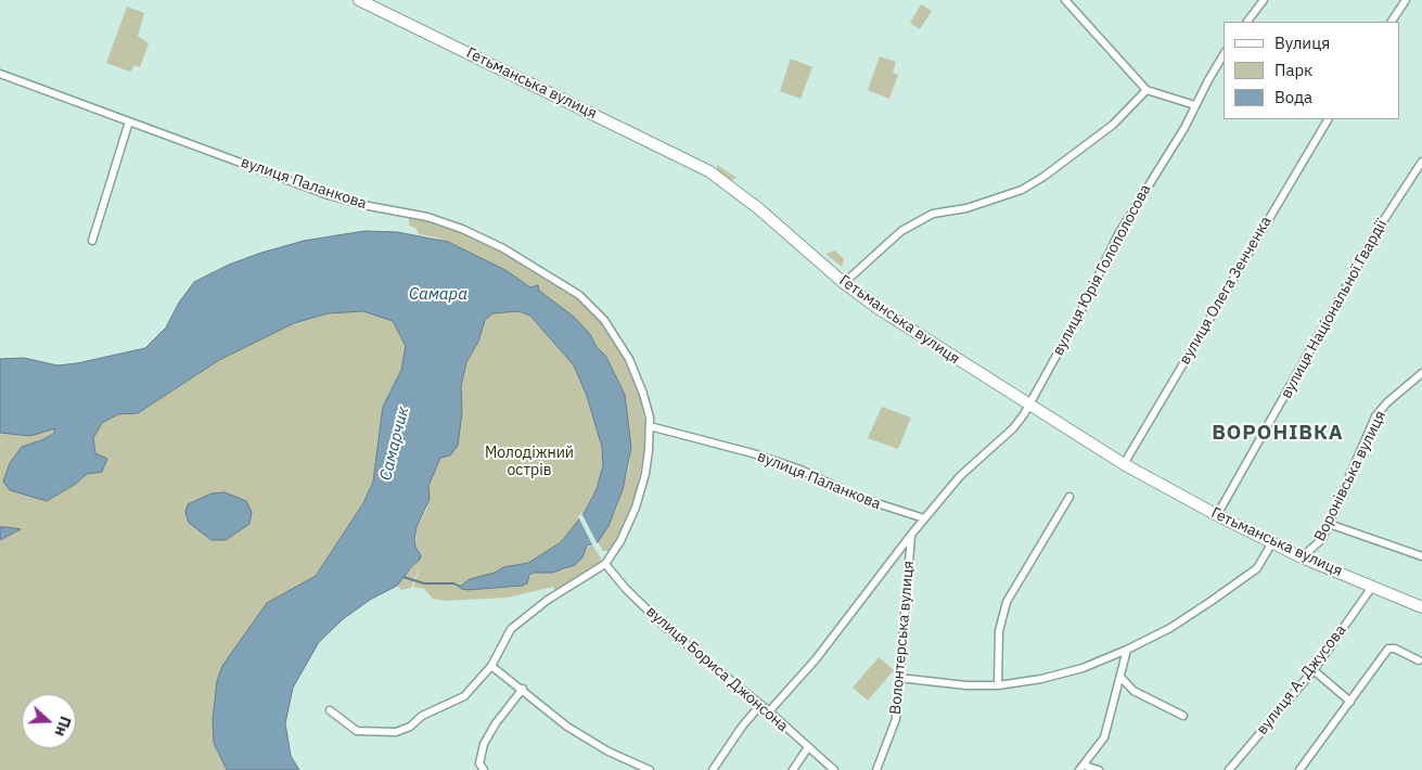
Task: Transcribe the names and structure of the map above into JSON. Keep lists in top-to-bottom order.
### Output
{
  "streets": {
    "highway": ["Гетьманська вулиця"],
    "street": [
      "вулиця Паланкова",
      "вулиця Юрія Голополосова",
      "вулиця Олега Зенченка",
      "вулиця Національної Гвардії",
      "Воронівська вулиця",
      "Волонтерська вулиця",
      "вулиця Бориса Джонсона",
      "вулиця А. Джусова"
    ]
  },
  "crossings": [
    ["Гетьманська вулиця", "вулиця Юрія Голополосова"],
    ["Гетьманська вулиця", "вулиця Олега Зенченка"],
    ["Гетьманська вулиця", "вулиця Національної Гвардії"],
    ["Гетьманська вулиця", "Воронівська вулиця"],
    ["Гетьманська вулиця", "Волонтерська вулиця"],
    ["Гетьманська вулиця", "вулиця А. Джусова"],
    ["вулиця Паланкова", "Волонтерська вулиця"],
    ["вулиця Паланкова", "вулиця Бориса Джонсона"],
    ["вулиця Юрія Голополосова", "Волонтерська вулиця"],
    ["Волонтерська вулиця", "вулиця Бориса Джонсона"]
  ],
  "districts": ["ВОРОНІВКА"],
  "water": ["Самара", "Самарчик"],
  "parks": ["Молодіжний острів"],
  "legend": ["Вулиця", "Парк", "Вода"],
  "north": "right"
}
